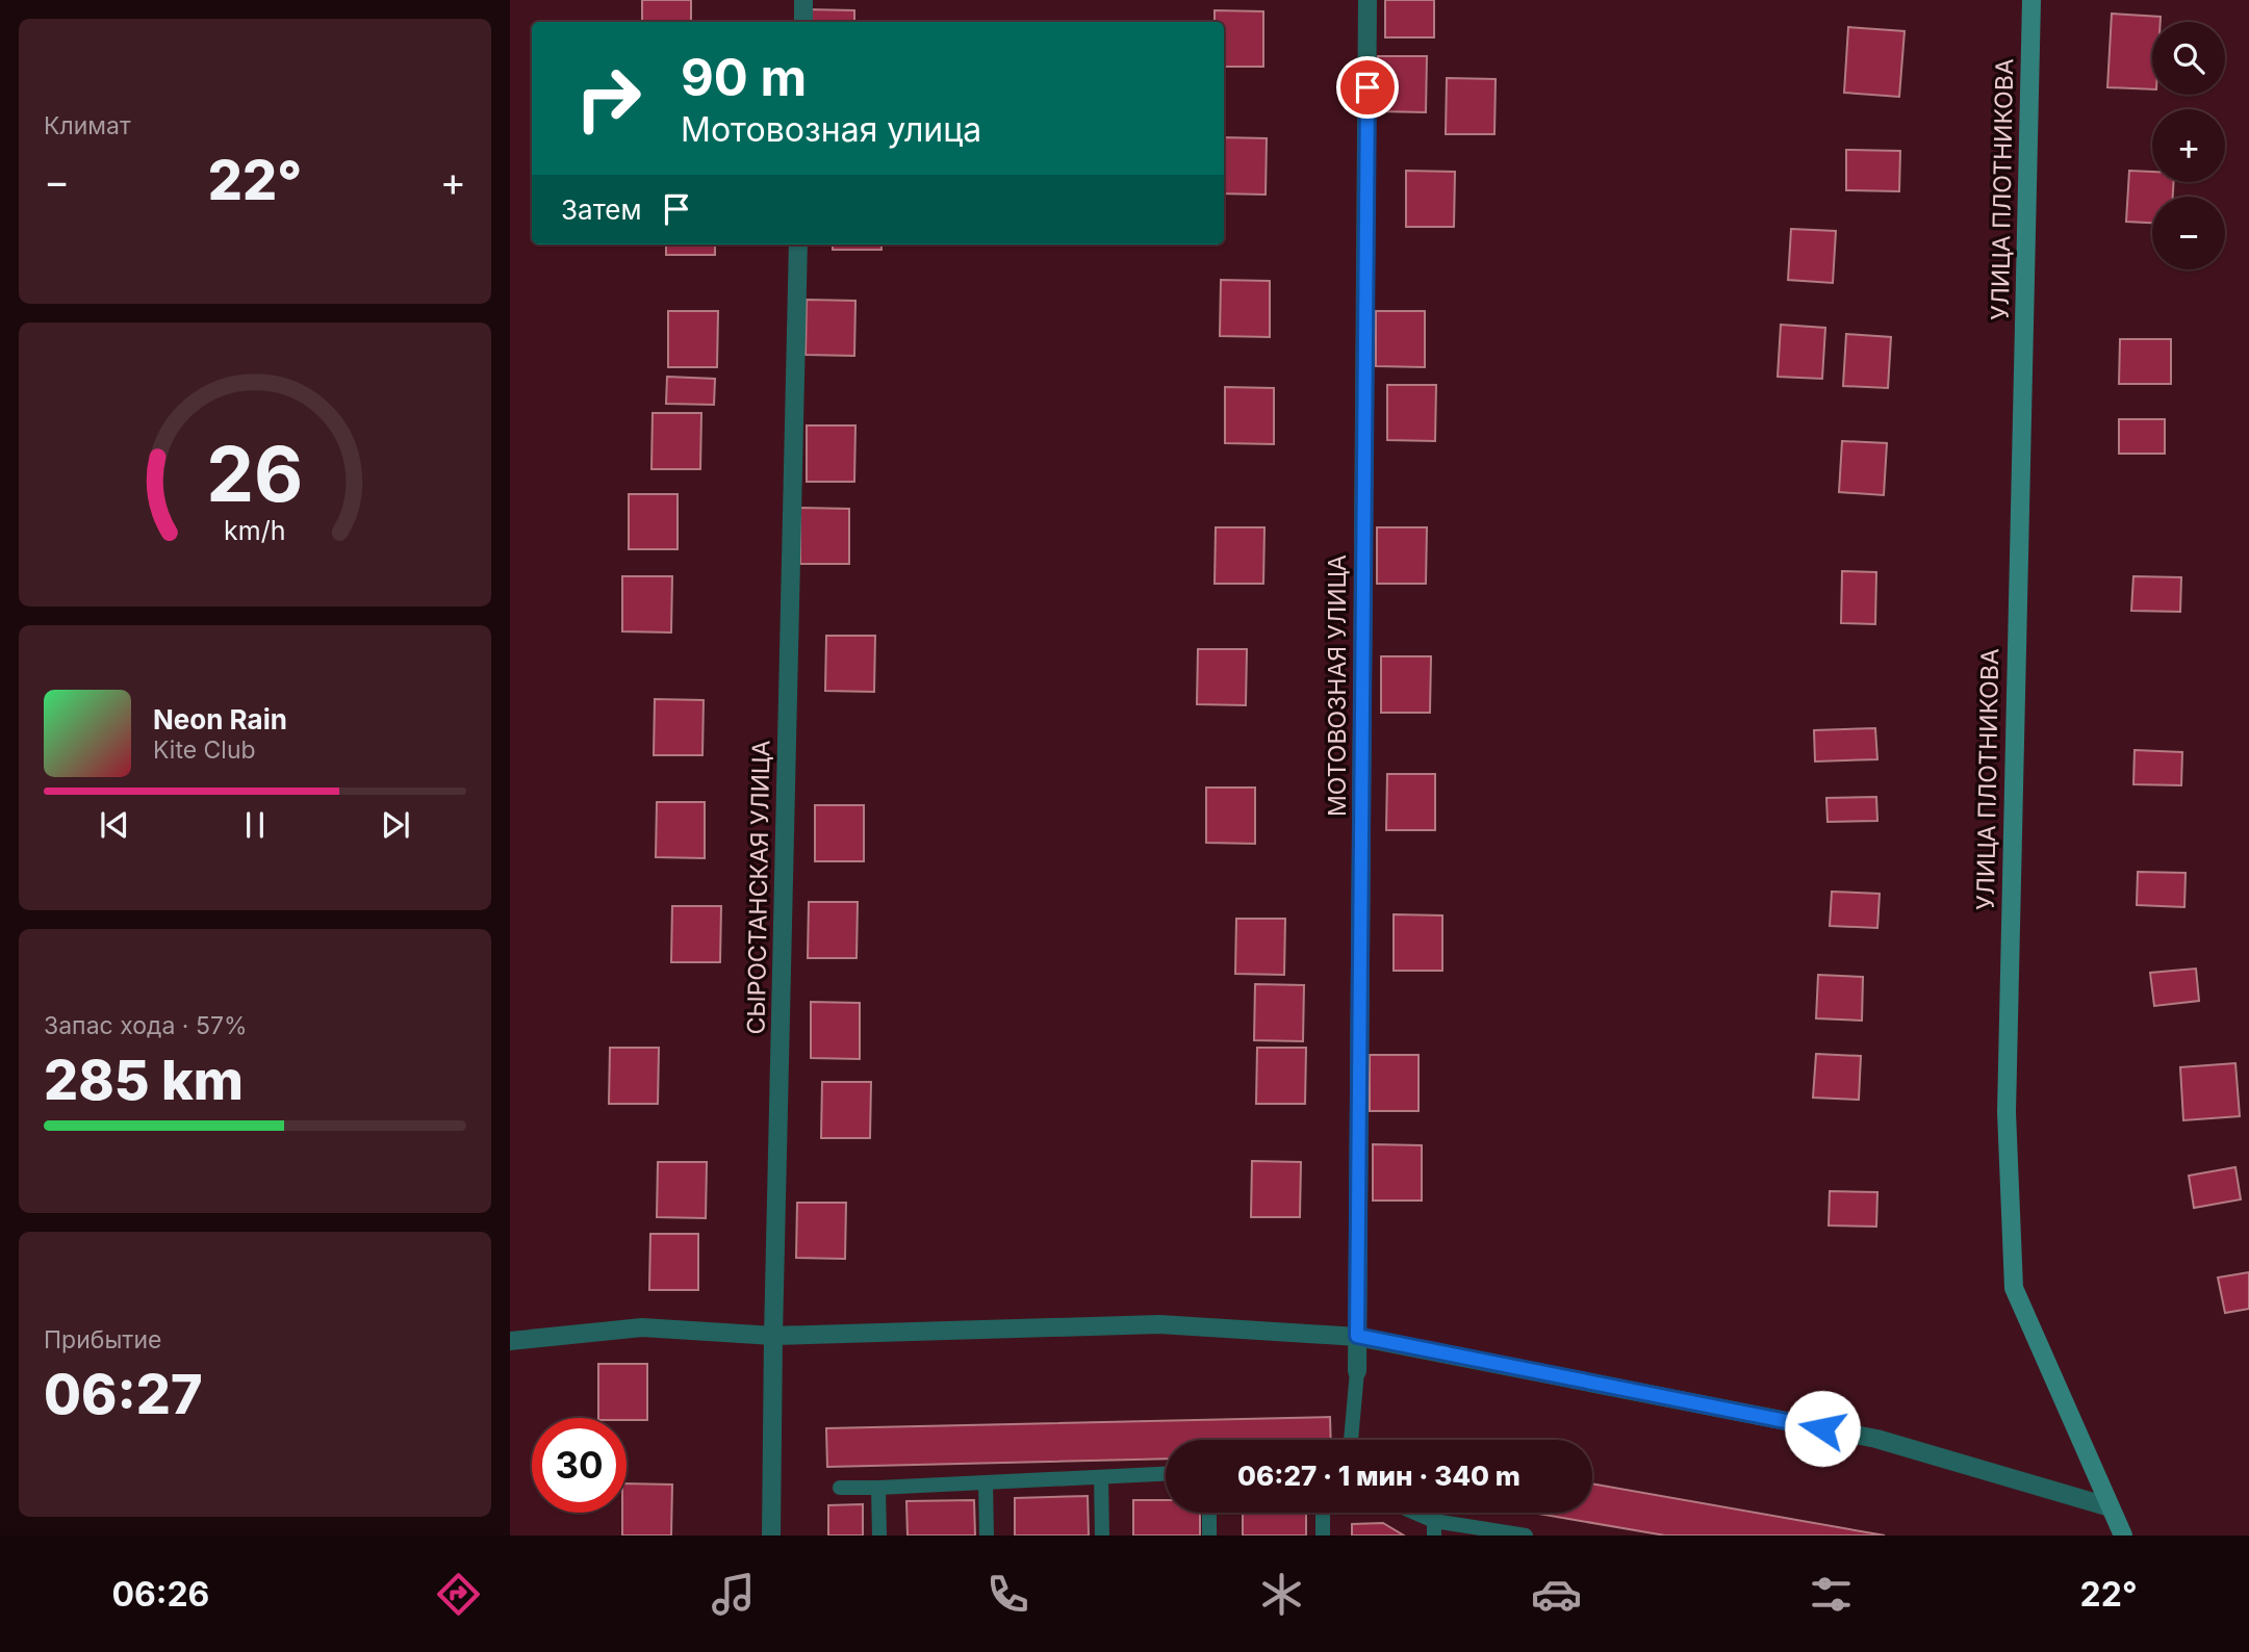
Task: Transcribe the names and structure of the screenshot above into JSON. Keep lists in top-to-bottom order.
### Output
{
  "streets": {
    "street": ["УЛИЦА ПЛОТНИКОВА", "МОТОВОЗНАЯ УЛИЦА", "СЫРОСТАНСКАЯ УЛИЦА"]
  },
  "page": {
    "tile": [
      "Климат",
      ["Запас хода · 57%", "285 km"],
      ["Прибытие", "06:27"]
    ],
    "map_buttons": ["+", "−"],
    "turn": ["90 m", "Мотовозная улица"],
    "heat": ["−", "22°", "+"],
    "then": "Затем",
    "song": ["Neon Rain", "Kite Club"],
    "limit": "30",
    "trip": "06:27 · 1 мин · 340 m",
    "tabs": ["06:26", "22°"],
    "gauge": ["26", "km/h"]
  }
}
